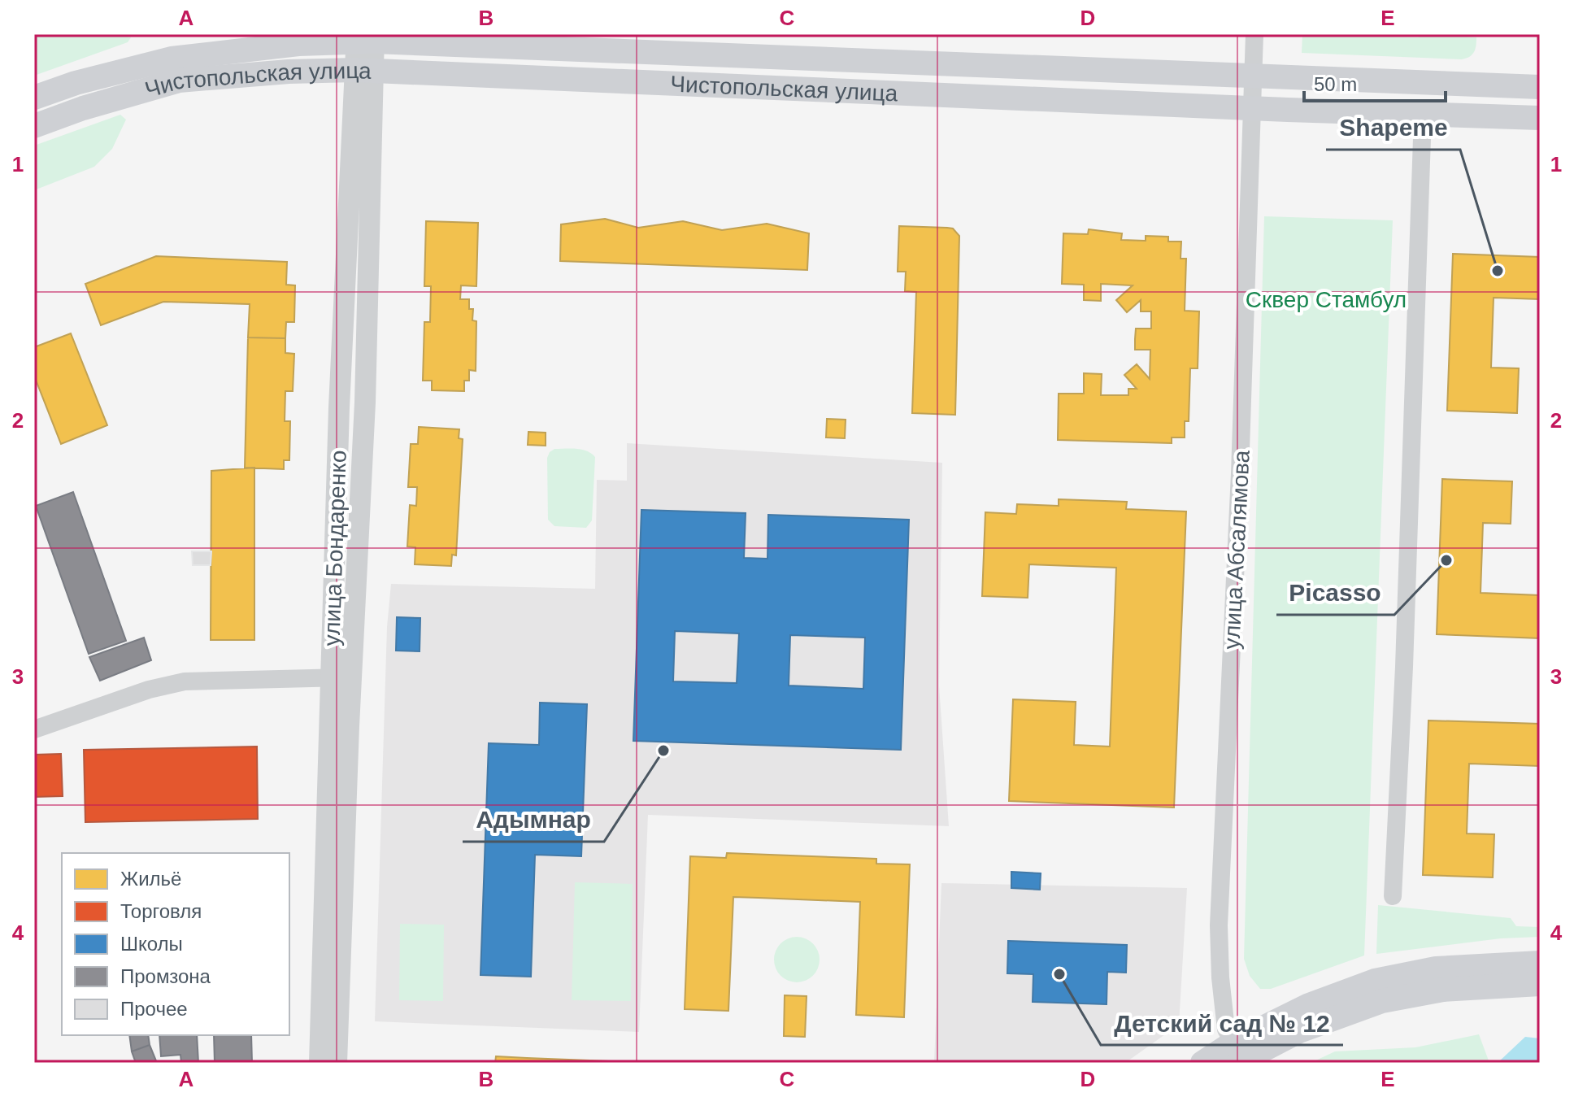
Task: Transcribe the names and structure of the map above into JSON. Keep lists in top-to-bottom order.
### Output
{
  "streets": {
    "main road": ["Чистопольская улица"],
    "street": ["улица Бондаренко", "улица Абсалямова"]
  },
  "crossings": [
    ["Чистопольская улица", "улица Бондаренко"],
    ["Чистопольская улица", "улица Абсалямова"]
  ],
  "parks": ["Сквер Стамбул"],
  "places": [
    "Shapeme",
    "Picasso",
    "Адымнар",
    "Детский сад № 12"
  ],
  "legend": [
    "Жильё",
    "Торговля",
    "Школы",
    "Промзона",
    "Прочее"
  ],
  "scale_bar": "50 m",
  "grid": {
    "columns": [
      "A",
      "B",
      "C",
      "D",
      "E"
    ],
    "rows": [
      "1",
      "2",
      "3",
      "4"
    ]
  }
}
